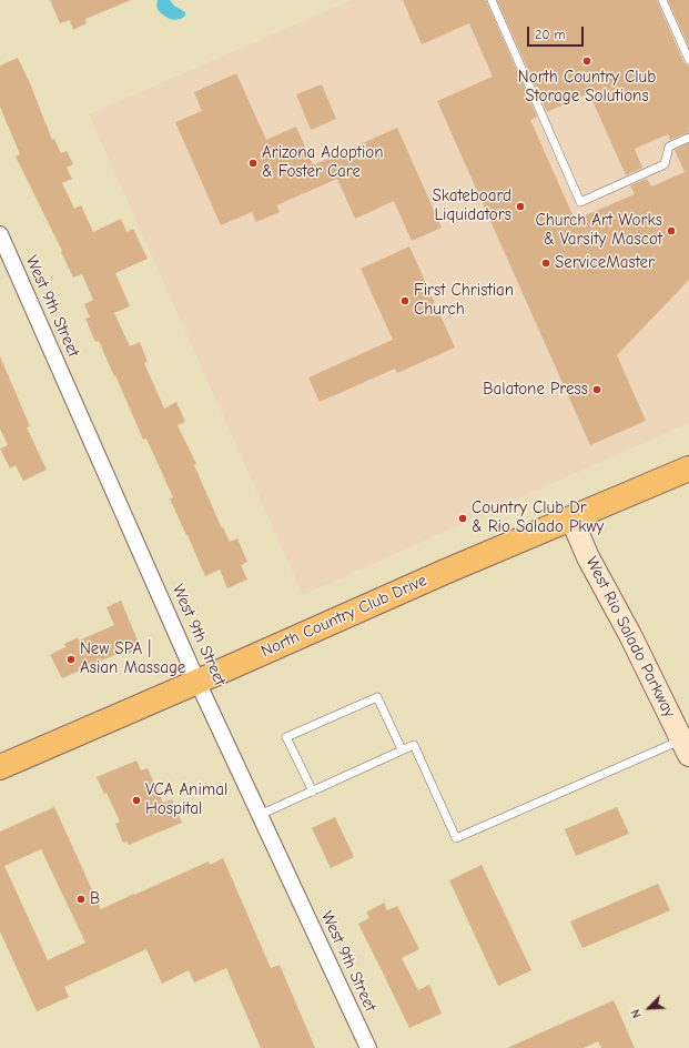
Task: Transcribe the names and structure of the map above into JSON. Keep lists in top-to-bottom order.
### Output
{
  "streets": {
    "main road": ["North Country Club Drive", "West Rio Salado Parkway"],
    "street": ["West 9th Street"]
  },
  "crossings": [
    ["West 9th Street", "North Country Club Drive"],
    ["North Country Club Drive", "West Rio Salado Parkway"]
  ],
  "places": [
    "North Country Club Storage Solutions",
    "Arizona Adoption & Foster Care",
    "Skateboard Liquidators",
    "Church Art Works & Varsity Mascot",
    "ServiceMaster",
    "First Christian Church",
    "Balatone Press",
    "Country Club Dr & Rio Salado Pkwy",
    "New SPA | Asian Massage",
    "VCA Animal Hospital",
    "B"
  ],
  "scale_bar": "20 m",
  "north": "bottom left"
}
